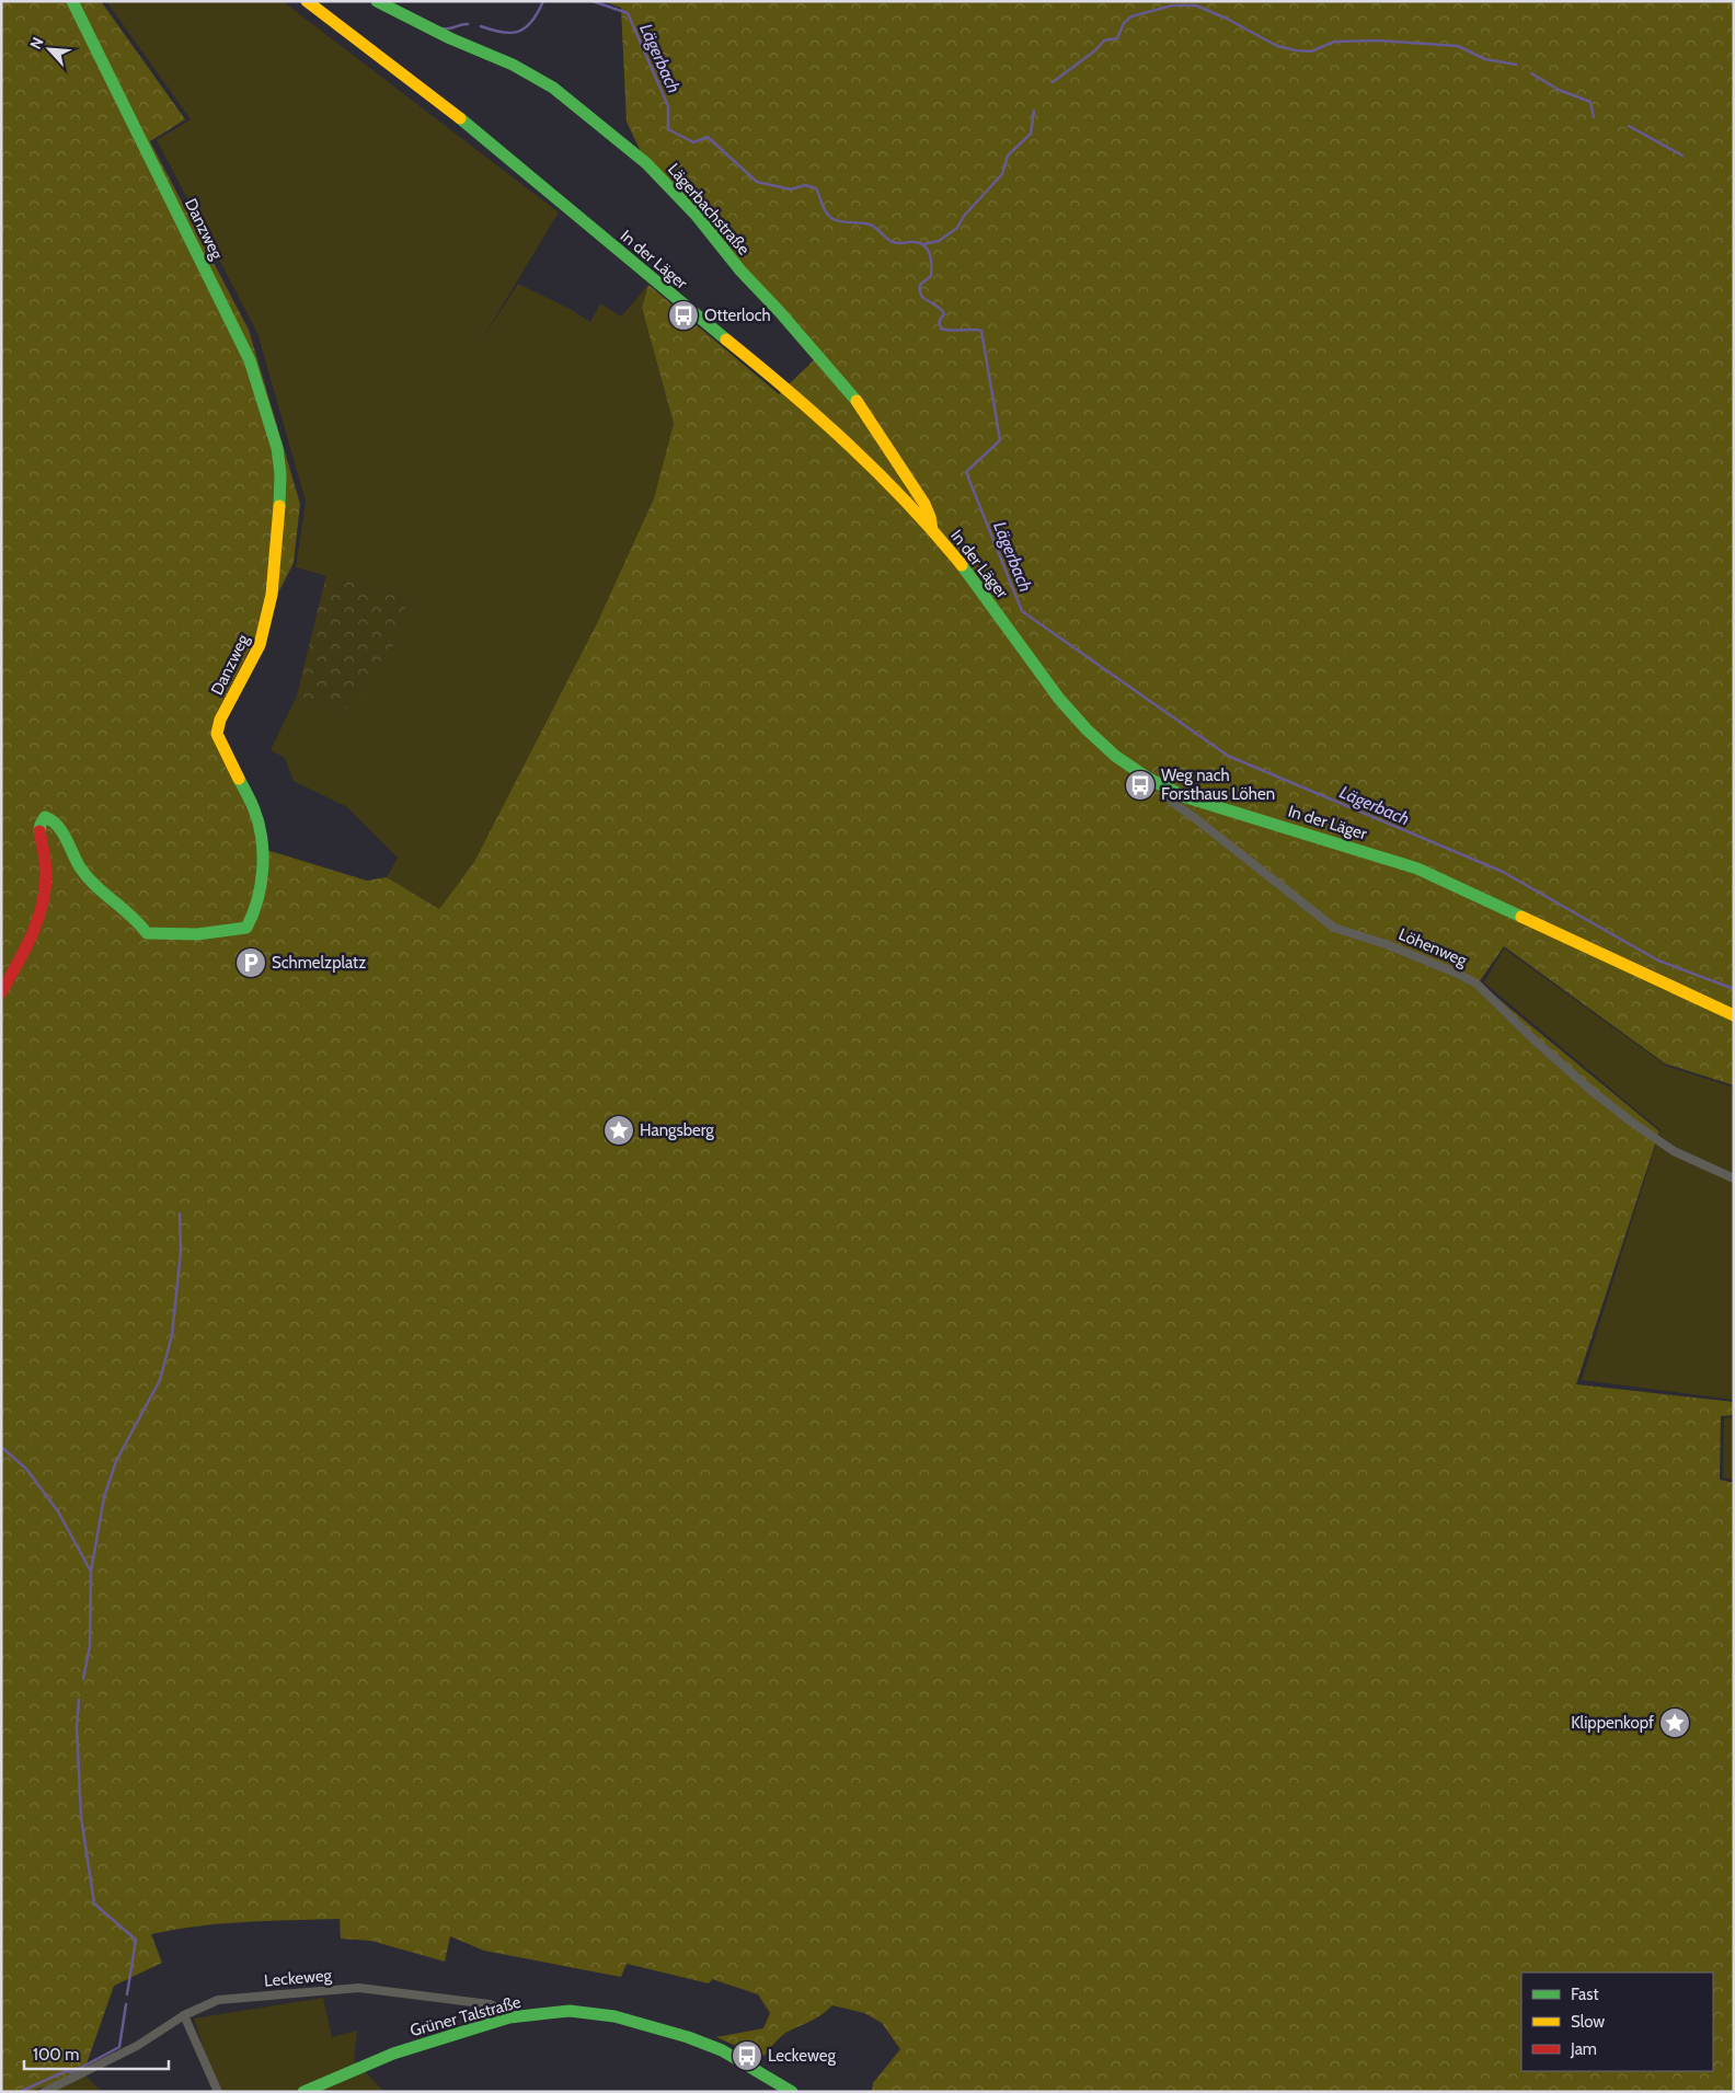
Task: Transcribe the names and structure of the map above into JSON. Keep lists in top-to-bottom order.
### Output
{
  "streets": {
    "main road": [
      "Lägerbachstraße",
      "Danzweg",
      "In der Läger",
      "Grüner Talstraße"
    ],
    "street": ["Löhenweg", "Leckeweg"]
  },
  "crossings": [
    ["Lägerbachstraße", "In der Läger"],
    ["In der Läger", "Löhenweg"],
    ["Leckeweg", "Grüner Talstraße"]
  ],
  "water": ["Lägerbach"],
  "places": {
    "bus stop": ["Otterloch", "Weg nach Forsthaus Löhen", "Leckeweg"],
    "parking": ["Schmelzplatz"],
    "place": ["Hangsberg", "Klippenkopf"]
  },
  "legend": ["Fast", "Slow", "Jam"],
  "scale_bar": "100 m",
  "north": "top left"
}
